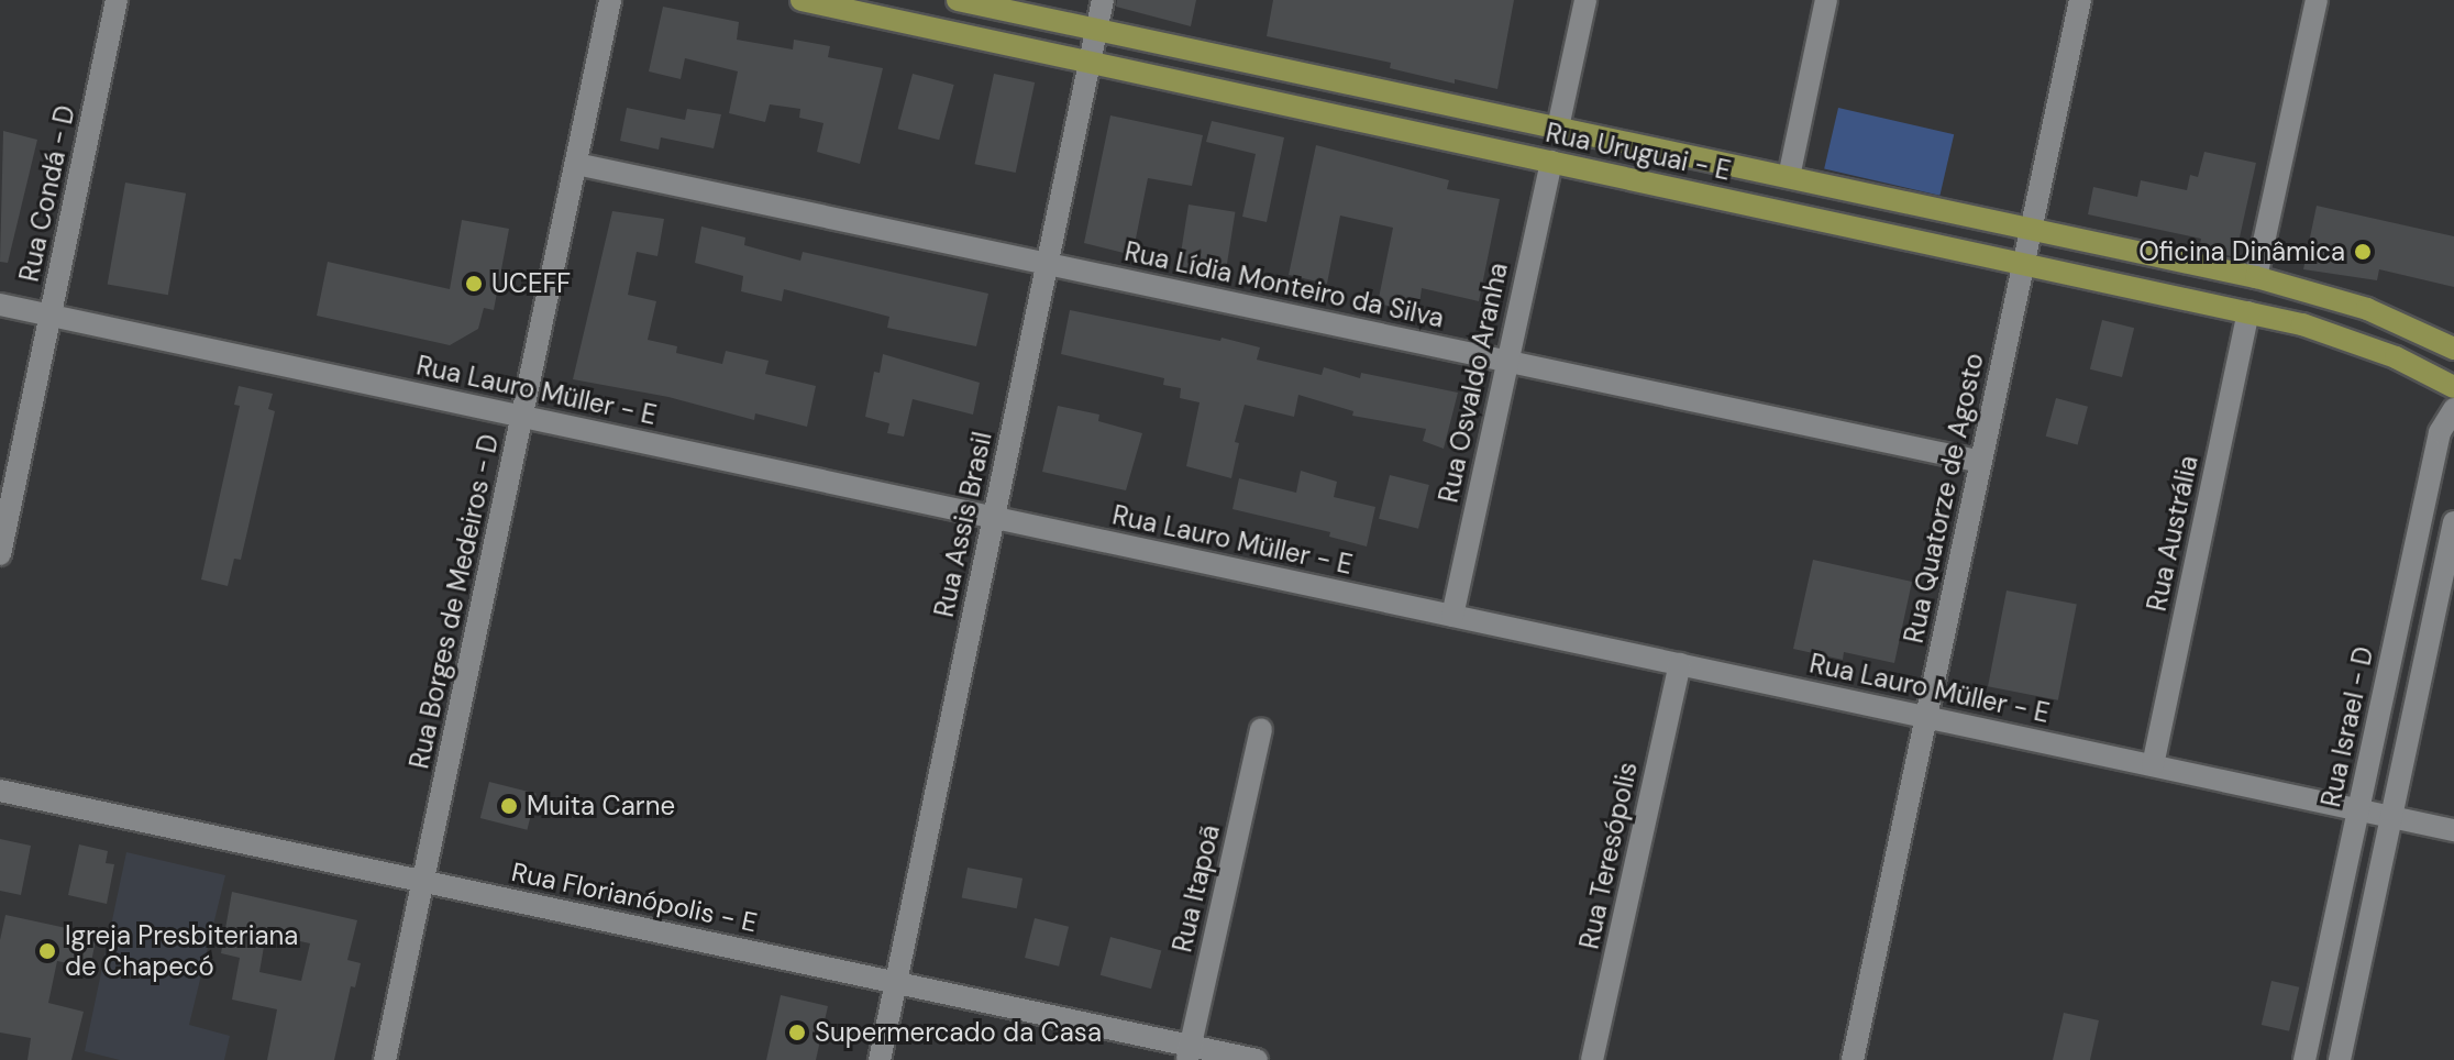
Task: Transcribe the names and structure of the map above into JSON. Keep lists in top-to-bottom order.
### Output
{
  "streets": {
    "main road": ["Rua Uruguai - E"],
    "street": [
      "Rua Condá - D",
      "Rua Lídia Monteiro da Silva",
      "Rua Osvaldo Aranha",
      "Rua Lauro Müller - E",
      "Rua Quatorze de Agosto",
      "Rua Assis Brasil",
      "Rua Austrália",
      "Rua Borges de Medeiros - D",
      "Rua Israel - D",
      "Rua Teresópolis",
      "Rua Itapoã",
      "Rua Florianópolis - E"
    ]
  },
  "crossings": [
    ["Rua Uruguai - E", "Rua Osvaldo Aranha"],
    ["Rua Uruguai - E", "Rua Quatorze de Agosto"],
    ["Rua Uruguai - E", "Rua Assis Brasil"],
    ["Rua Uruguai - E", "Rua Austrália"],
    ["Rua Condá - D", "Rua Lauro Müller - E"],
    ["Rua Lídia Monteiro da Silva", "Rua Osvaldo Aranha"],
    ["Rua Lídia Monteiro da Silva", "Rua Quatorze de Agosto"],
    ["Rua Lídia Monteiro da Silva", "Rua Assis Brasil"],
    ["Rua Lídia Monteiro da Silva", "Rua Borges de Medeiros - D"],
    ["Rua Osvaldo Aranha", "Rua Lauro Müller - E"],
    ["Rua Lauro Müller - E", "Rua Quatorze de Agosto"],
    ["Rua Lauro Müller - E", "Rua Assis Brasil"],
    ["Rua Lauro Müller - E", "Rua Austrália"],
    ["Rua Lauro Müller - E", "Rua Borges de Medeiros - D"],
    ["Rua Lauro Müller - E", "Rua Israel - D"],
    ["Rua Lauro Müller - E", "Rua Teresópolis"],
    ["Rua Assis Brasil", "Rua Florianópolis - E"],
    ["Rua Borges de Medeiros - D", "Rua Florianópolis - E"],
    ["Rua Itapoã", "Rua Florianópolis - E"]
  ],
  "places": [
    "Oficina Dinâmica",
    "UCEFF",
    "Muita Carne",
    "Igreja Presbiteriana de Chapecó",
    "Supermercado da Casa"
  ]
}
